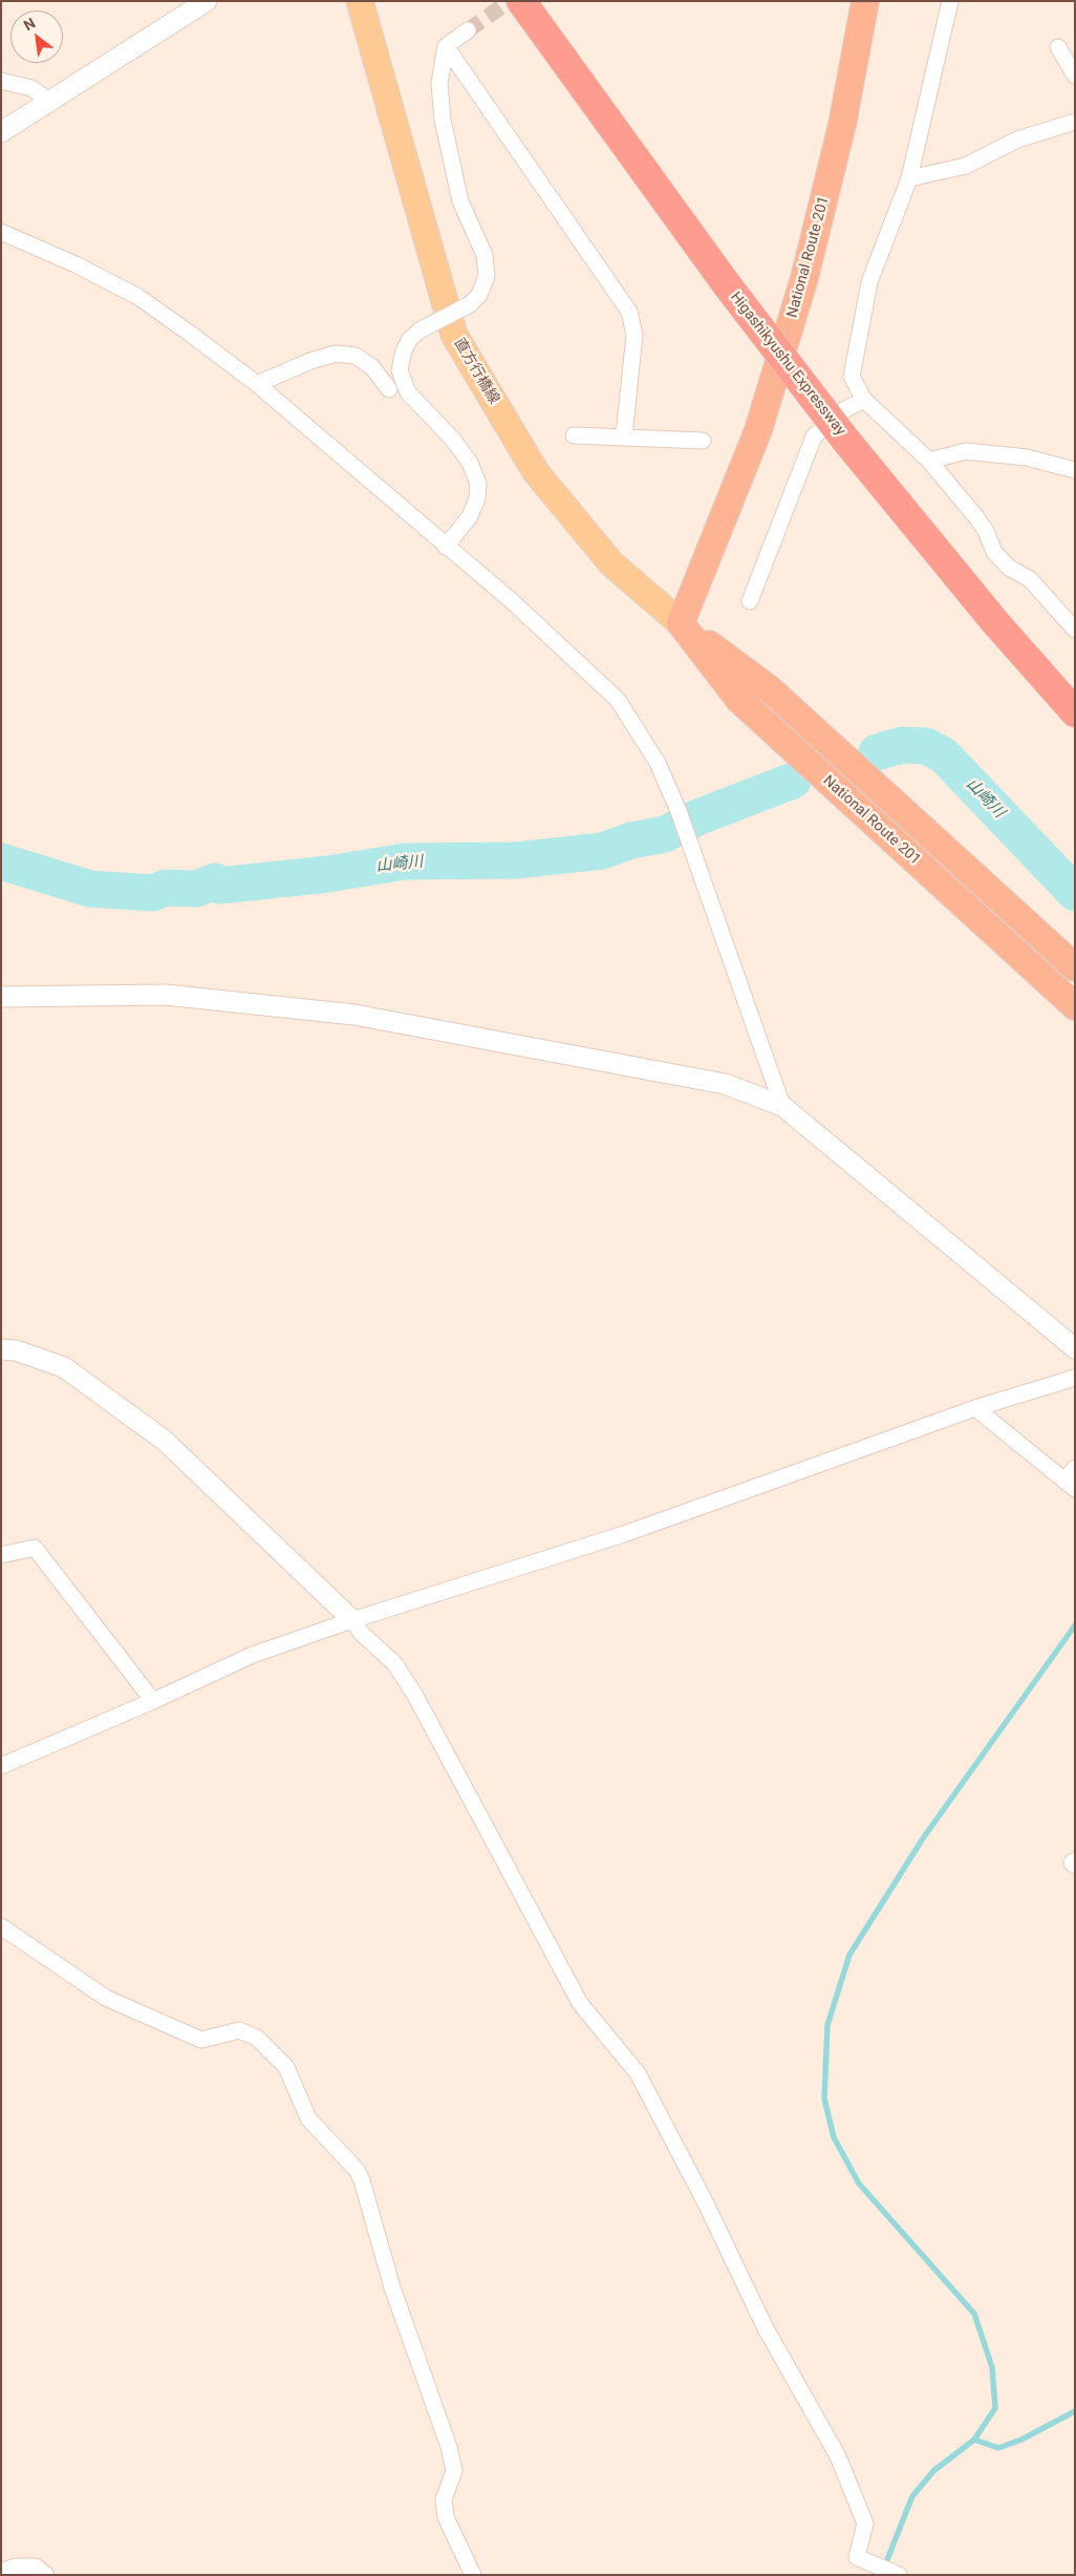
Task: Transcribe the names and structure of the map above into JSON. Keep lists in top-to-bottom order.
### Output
{
  "streets": {
    "highway": ["National Route 201", "Higashikyushu Expressway"],
    "main road": ["直方行橋線"]
  },
  "crossings": [
    ["National Route 201", "直方行橋線"]
  ],
  "water": ["山崎川"],
  "north": "top left"
}
